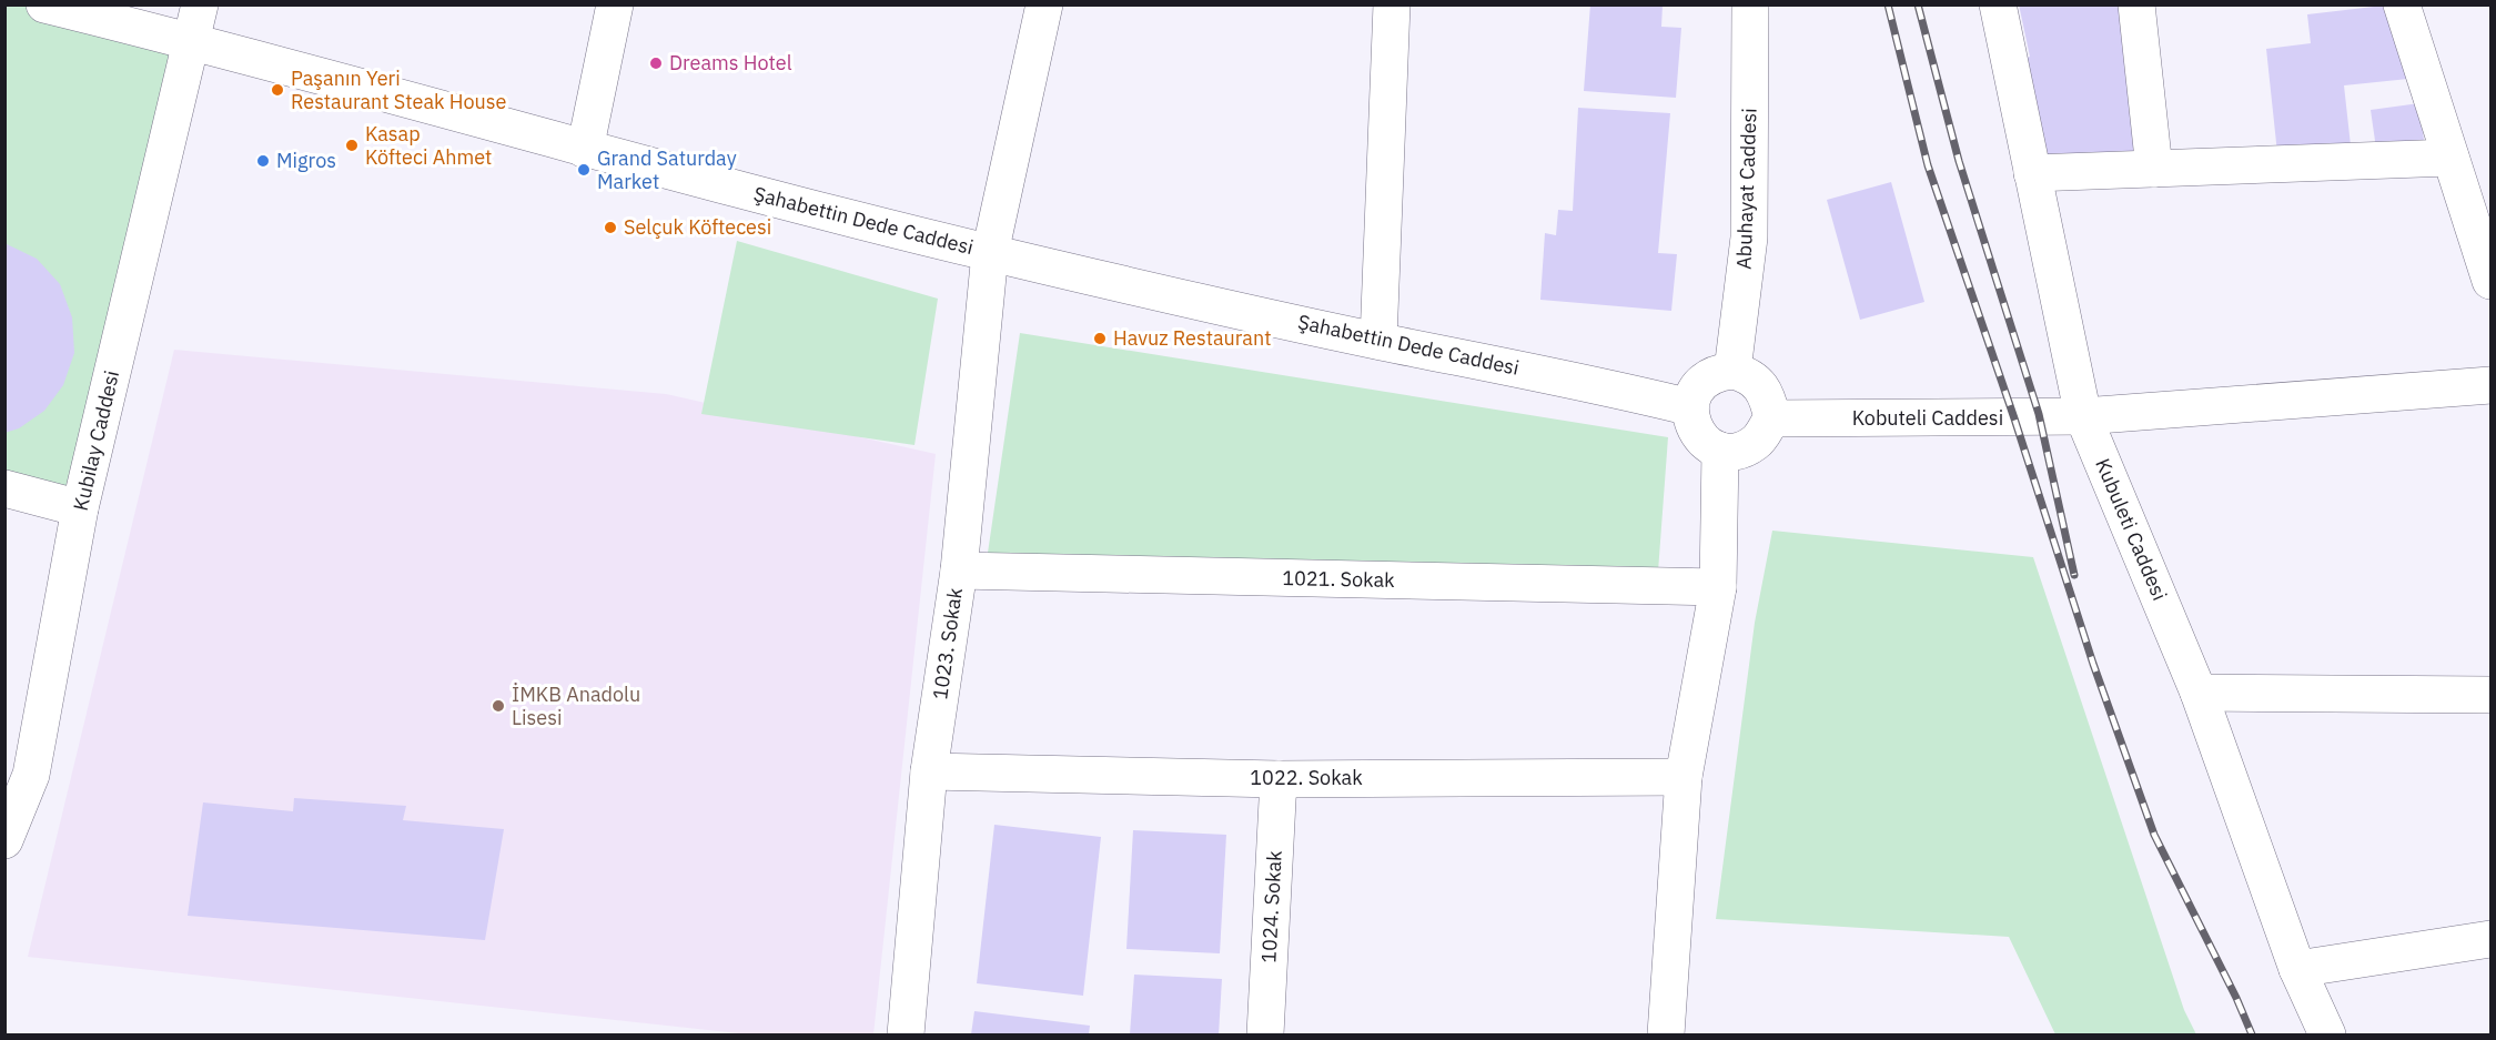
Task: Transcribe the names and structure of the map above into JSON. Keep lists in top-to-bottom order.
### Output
{
  "streets": {
    "street": [
      "Abuhayat Caddesi",
      "Şahabettin Dede Caddesi",
      "Kobuteli Caddesi",
      "Kubilay Caddesi",
      "Kubuleti Caddesi",
      "1021. Sokak",
      "1023. Sokak",
      "1022. Sokak",
      "1024. Sokak"
    ]
  },
  "crossings": [
    ["Abuhayat Caddesi", "Şahabettin Dede Caddesi"],
    ["Abuhayat Caddesi", "Kobuteli Caddesi"],
    ["Şahabettin Dede Caddesi", "Kobuteli Caddesi"],
    ["Şahabettin Dede Caddesi", "Kubilay Caddesi"],
    ["Şahabettin Dede Caddesi", "1023. Sokak"],
    ["Kobuteli Caddesi", "Kubuleti Caddesi"],
    ["1021. Sokak", "1023. Sokak"],
    ["1023. Sokak", "1022. Sokak"],
    ["1022. Sokak", "1024. Sokak"]
  ],
  "places": [
    "Dreams Hotel",
    "Paşanın Yeri Restaurant Steak House",
    "Kasap Köfteci Ahmet",
    "Migros",
    "Grand Saturday Market",
    "Selçuk Köftecesi",
    "Havuz Restaurant",
    "İMKB Anadolu Lisesi"
  ]
}
